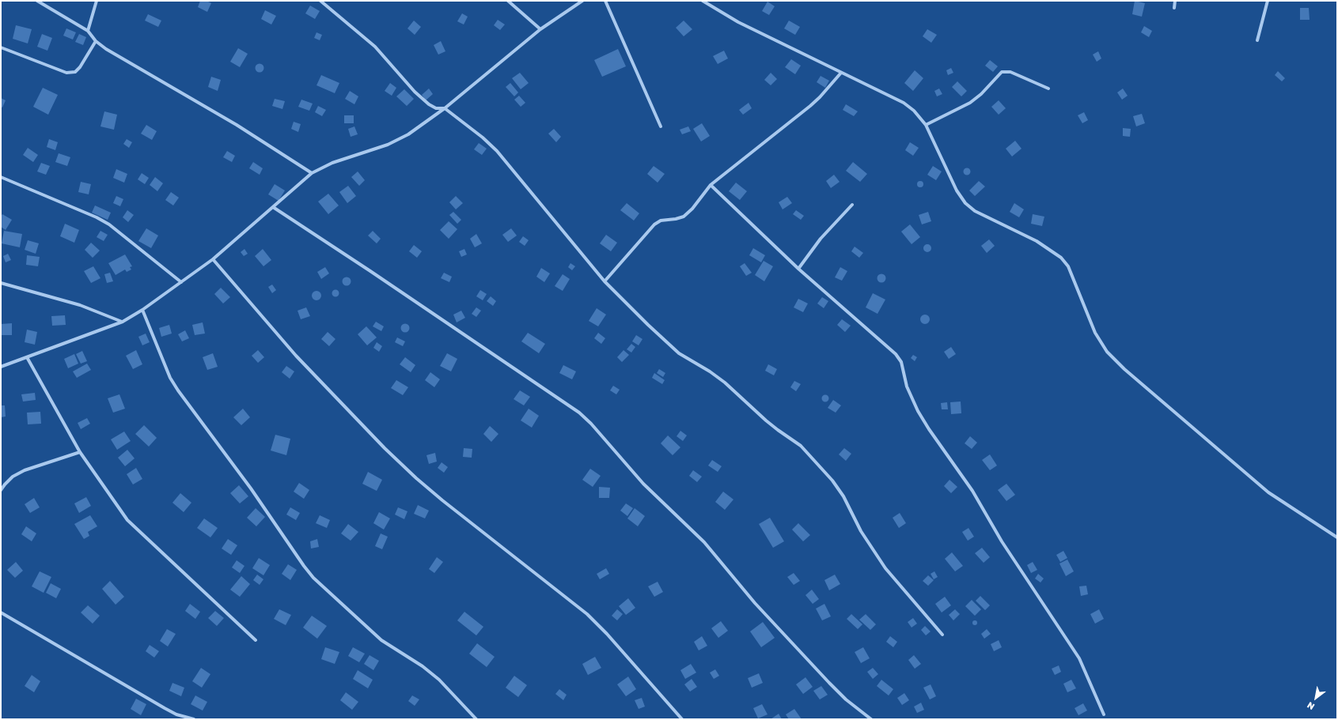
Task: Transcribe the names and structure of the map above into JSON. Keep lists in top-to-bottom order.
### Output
{
  "north": "bottom left"
}
